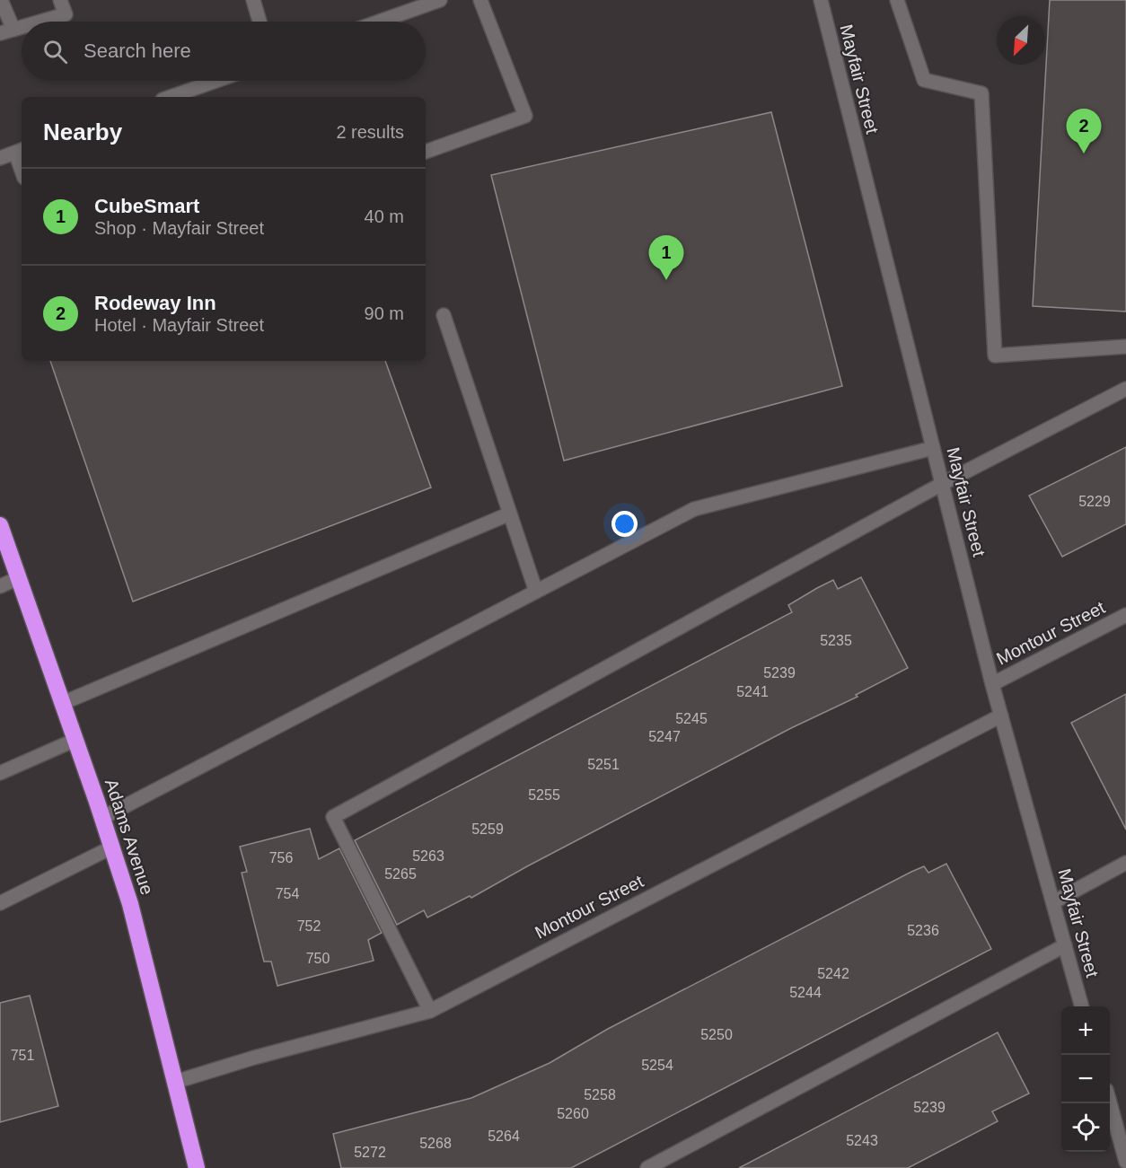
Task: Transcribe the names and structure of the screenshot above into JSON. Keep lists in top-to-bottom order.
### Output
{
  "streets": {
    "highway": ["Adams Avenue"],
    "street": ["Mayfair Street", "Montour Street"]
  },
  "crossings": [
    ["Mayfair Street", "Montour Street"],
    ["Montour Street", "Adams Avenue"]
  ],
  "house_numbers": [
    "5229",
    "5235",
    "5239",
    "5241",
    "5245",
    "5247",
    "5251",
    "5255",
    "5259",
    "5263",
    "756",
    "5265",
    "754",
    "752",
    "5236",
    "750",
    "5242",
    "5244",
    "5250",
    "751",
    "5254",
    "5258",
    "5239",
    "5260",
    "5264",
    "5243",
    "5268",
    "5272"
  ],
  "north": "bottom left",
  "page": {
    "search": "Search here",
    "heading": ["Nearby", "2 results"],
    "pins": ["2", "1"],
    "list": [
      {
        "mark": "1",
        "name": "CubeSmart",
        "note": "Shop · Mayfair Street",
        "value": "40 m"
      },
      {
        "mark": "2",
        "name": "Rodeway Inn",
        "note": "Hotel · Mayfair Street",
        "value": "90 m"
      }
    ],
    "map_buttons": ["+", "−"]
  }
}
